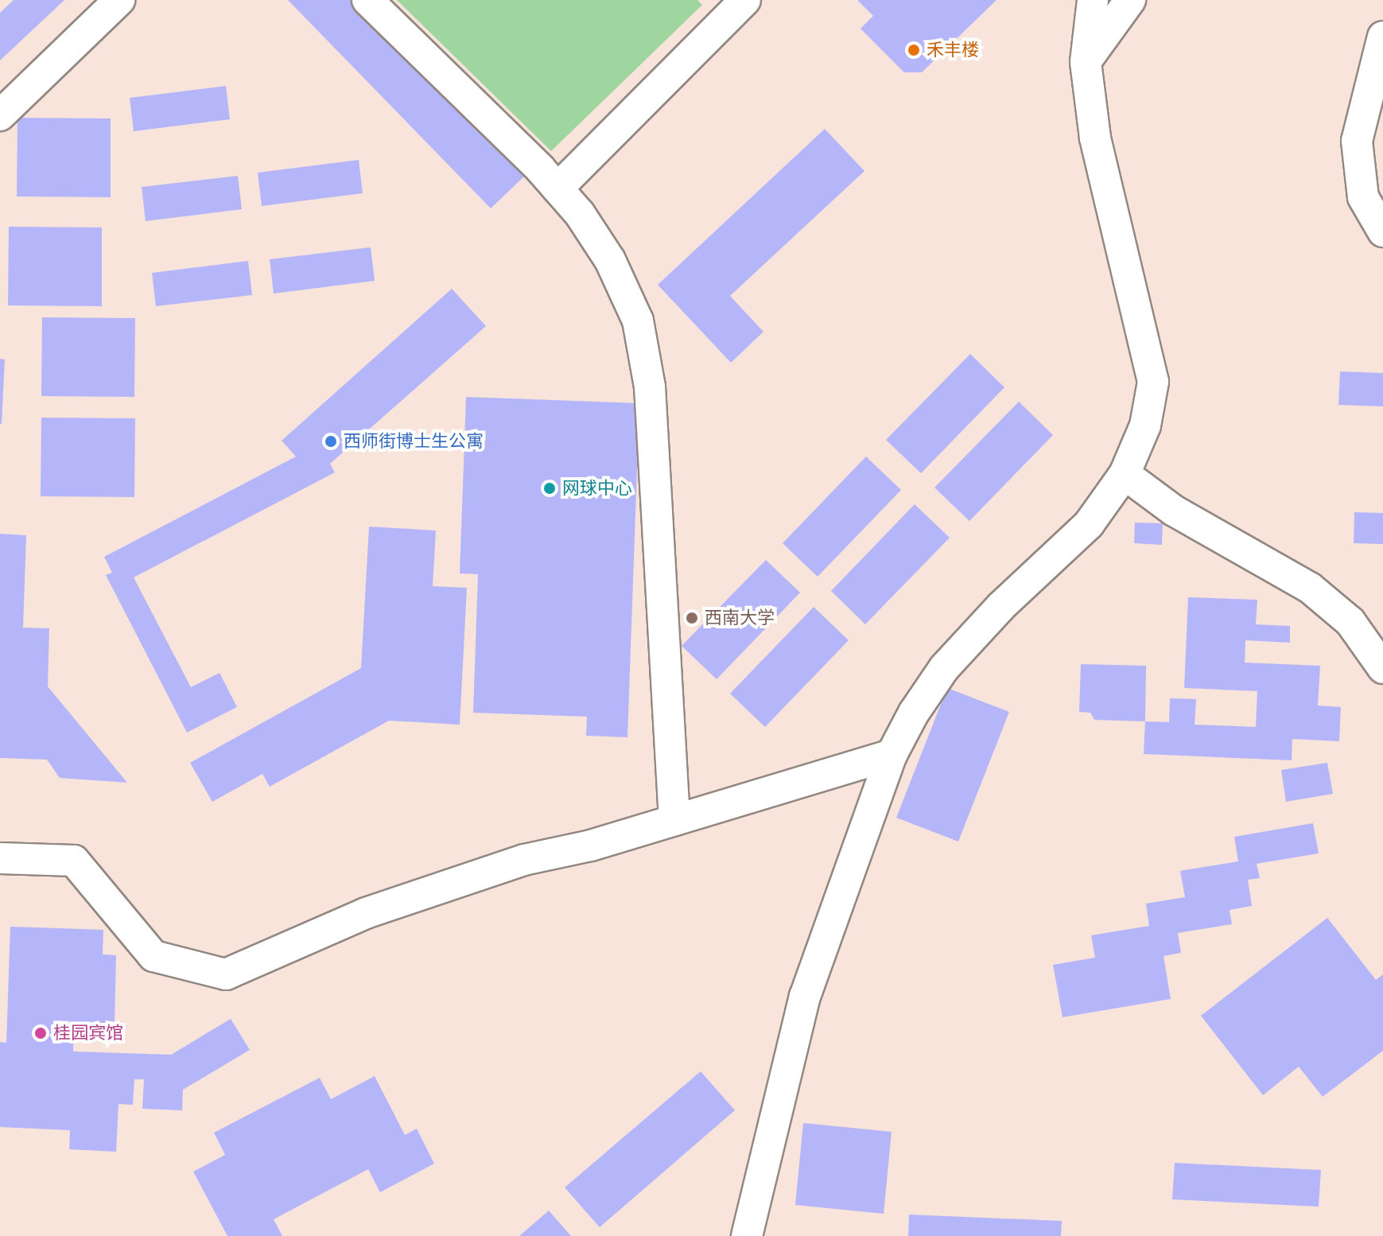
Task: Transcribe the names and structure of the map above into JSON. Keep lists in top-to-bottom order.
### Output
{
  "places": [
    "禾丰楼",
    "西师街博士生公寓",
    "网球中心",
    "西南大学",
    "桂园宾馆"
  ]
}
